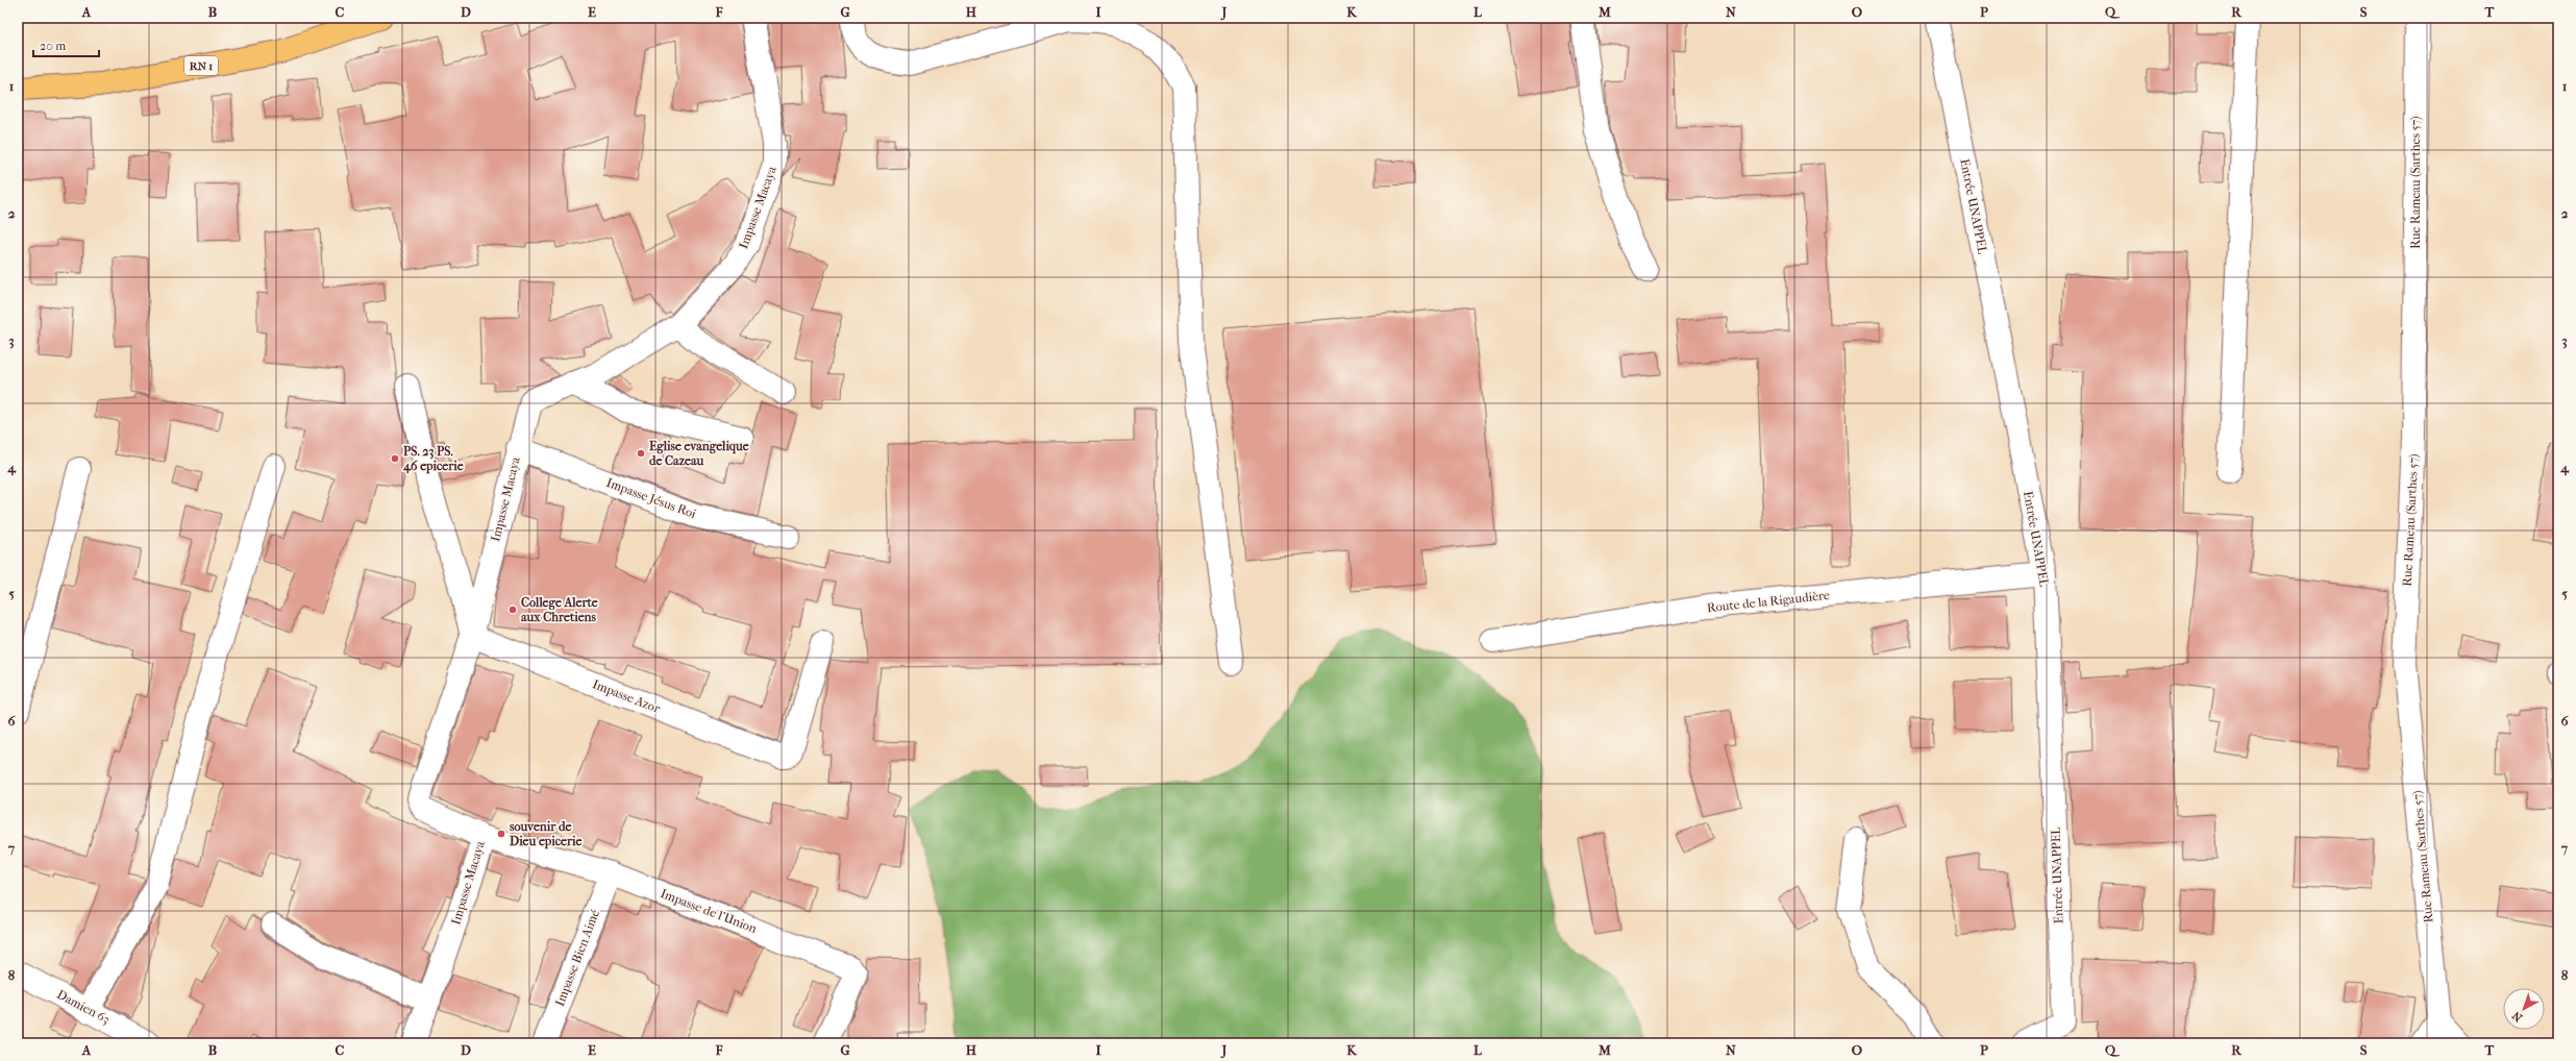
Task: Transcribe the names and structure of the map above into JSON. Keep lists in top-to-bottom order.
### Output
{
  "streets": {
    "main road": ["RN 1"],
    "street": [
      "Rue Rameau (Sarthes 57)",
      "Entrée UNAPPEL",
      "Impasse Macaya",
      "Impasse Jésus Roi",
      "Route de la Rigaudière",
      "Impasse Azor",
      "Impasse de l'Union",
      "Impasse Bien Aimé",
      "Damien 63"
    ]
  },
  "crossings": [
    ["Entrée UNAPPEL", "Route de la Rigaudière"],
    ["Impasse Macaya", "Impasse Jésus Roi"],
    ["Impasse Macaya", "Impasse Azor"],
    ["Impasse Macaya", "Impasse de l'Union"],
    ["Impasse de l'Union", "Impasse Bien Aimé"]
  ],
  "places": [
    "Eglise evangelique de Cazeau",
    "PS. 23 PS. 46 epicerie",
    "College Alerte aux Chretiens",
    "souvenir de Dieu epicerie"
  ],
  "scale_bar": "20 m",
  "north": "bottom left",
  "grid": {
    "columns": [
      "A",
      "B",
      "C",
      "D",
      "E",
      "F",
      "G",
      "H",
      "I",
      "J",
      "K",
      "L",
      "M",
      "N",
      "O",
      "P",
      "Q",
      "R",
      "S",
      "T"
    ],
    "rows": [
      "1",
      "2",
      "3",
      "4",
      "5",
      "6",
      "7",
      "8"
    ]
  }
}
